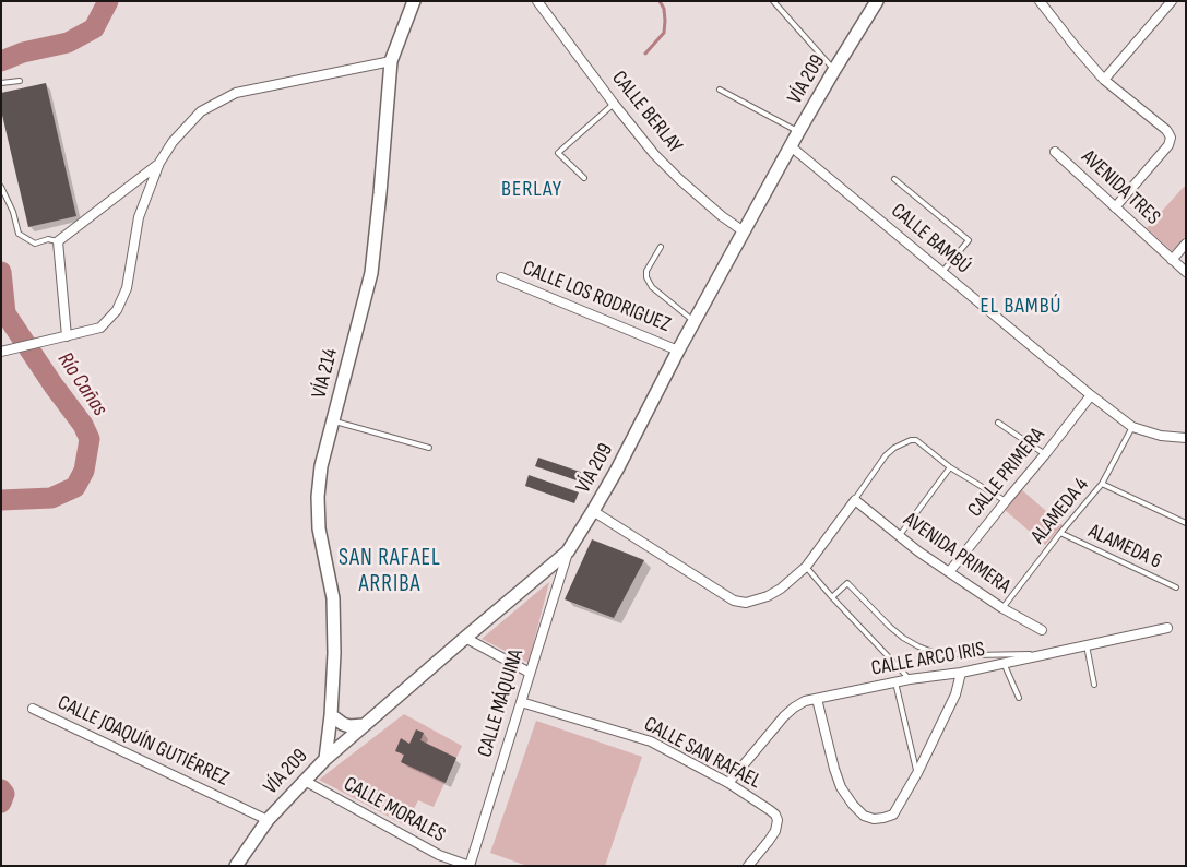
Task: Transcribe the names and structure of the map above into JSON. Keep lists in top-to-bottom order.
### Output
{
  "streets": {
    "main road": ["VÍA 209", "VÍA 214"],
    "street": [
      "CALLE BERLAY",
      "AVENIDA TRES",
      "CALLE BAMBÚ",
      "CALLE LOS RODRIGUEZ",
      "CALLE PRIMERA",
      "AVENIDA PRIMERA",
      "CALLE ARCO IRIS",
      "CALLE MÁQUINA",
      "CALLE JOAQUÍN GUTIÉRREZ",
      "CALLE SAN RAFAEL",
      "CALLE MORALES"
    ],
    "lane": ["ALAMEDA 4", "ALAMEDA 6"]
  },
  "crossings": [
    ["VÍA 209", "CALLE BERLAY"],
    ["VÍA 209", "CALLE BAMBÚ"],
    ["VÍA 209", "CALLE LOS RODRIGUEZ"],
    ["VÍA 209", "VÍA 214"],
    ["VÍA 209", "CALLE MÁQUINA"],
    ["VÍA 209", "CALLE JOAQUÍN GUTIÉRREZ"],
    ["VÍA 209", "CALLE MORALES"],
    ["CALLE BAMBÚ", "CALLE PRIMERA"],
    ["CALLE BAMBÚ", "ALAMEDA 4"],
    ["CALLE PRIMERA", "AVENIDA PRIMERA"],
    ["ALAMEDA 4", "ALAMEDA 6"],
    ["ALAMEDA 4", "AVENIDA PRIMERA"],
    ["CALLE ARCO IRIS", "CALLE SAN RAFAEL"],
    ["CALLE MÁQUINA", "CALLE SAN RAFAEL"],
    ["CALLE MÁQUINA", "CALLE MORALES"]
  ],
  "districts": ["BERLAY", "EL BAMBÚ", "SAN RAFAEL ARRIBA"],
  "water": ["Río Cañas"]
}
